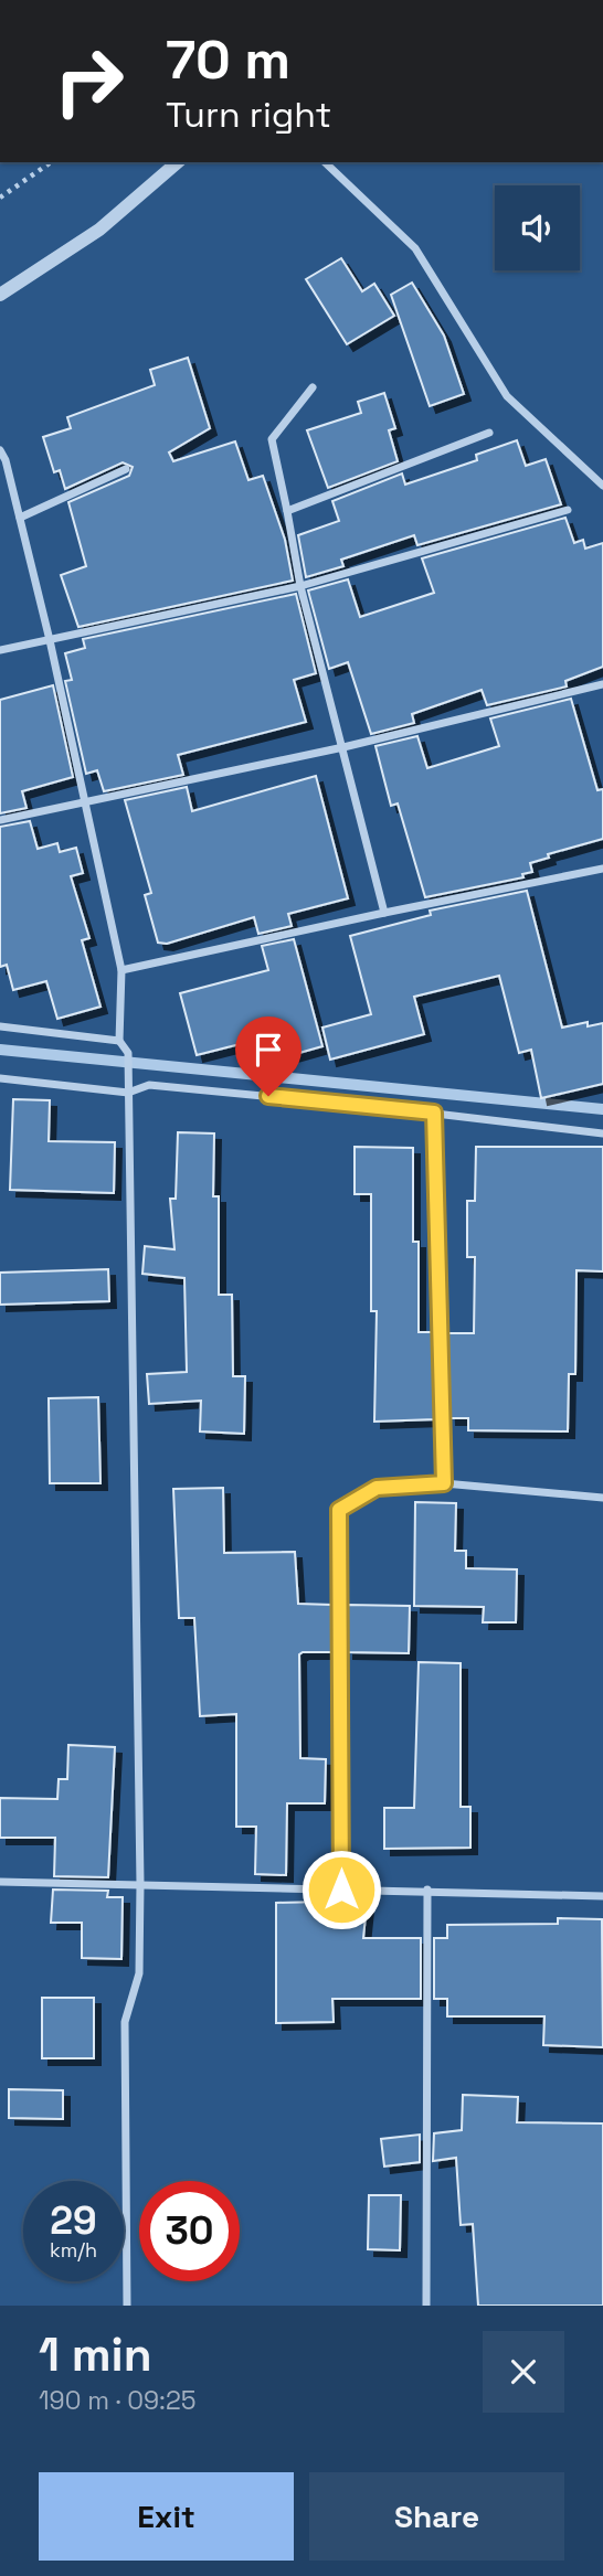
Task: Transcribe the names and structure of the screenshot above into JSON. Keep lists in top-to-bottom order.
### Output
{
  "page": {
    "turn": ["70 m", "Turn right"],
    "speed": "29 km/h",
    "limit": "30",
    "heading": ["1 min", "190 m · 09:25"],
    "buttons": ["Exit", "Share"]
  }
}
